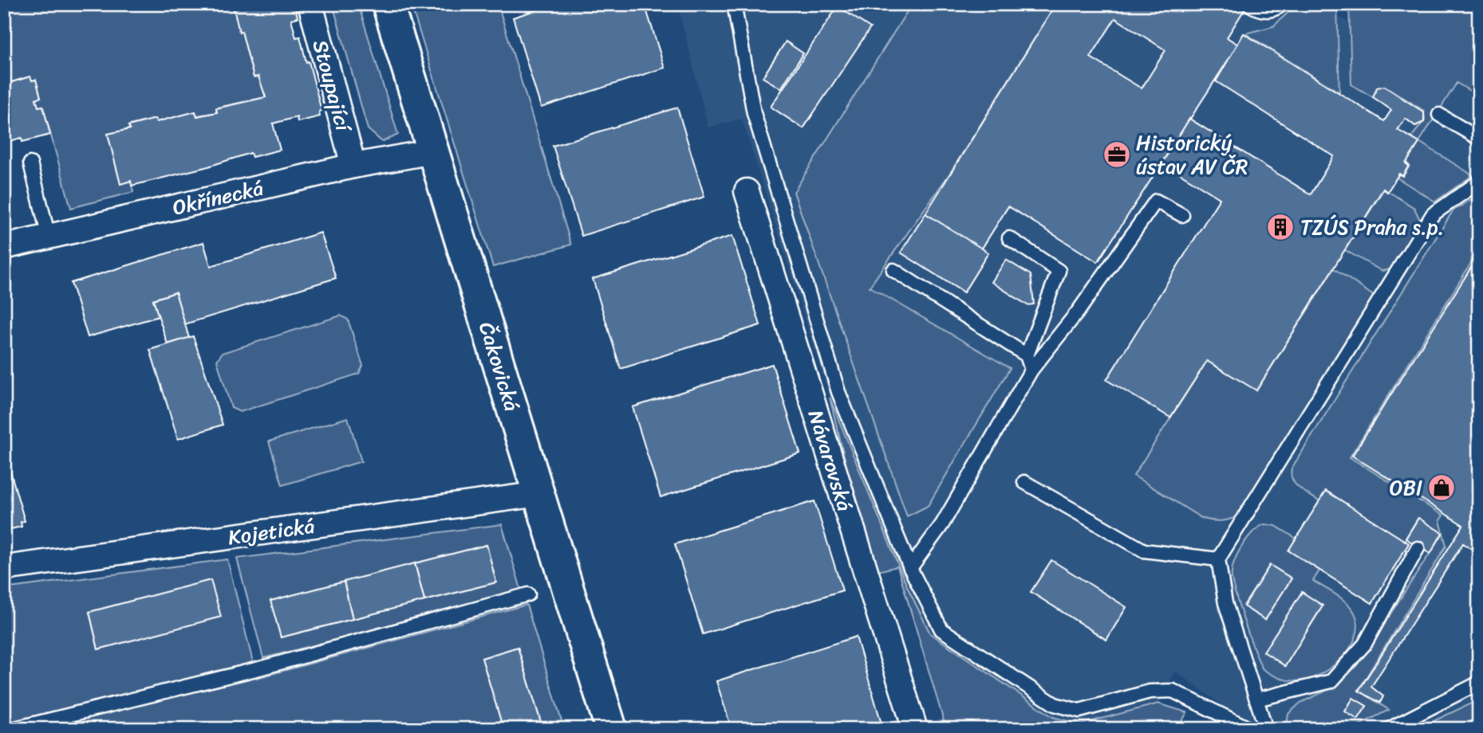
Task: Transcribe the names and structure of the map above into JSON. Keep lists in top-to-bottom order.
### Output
{
  "streets": {
    "main road": ["Čakovická"],
    "street": [
      "Stoupající",
      "Okřínecká",
      "Návarovská",
      "Kojetická"
    ]
  },
  "crossings": [
    ["Stoupající", "Okřínecká"],
    ["Okřínecká", "Čakovická"],
    ["Čakovická", "Kojetická"]
  ],
  "places": {
    "office": ["Historický ústav AV ČR"],
    "building": ["TZÚS Praha s.p."],
    "shop": ["OBI"]
  }
}
